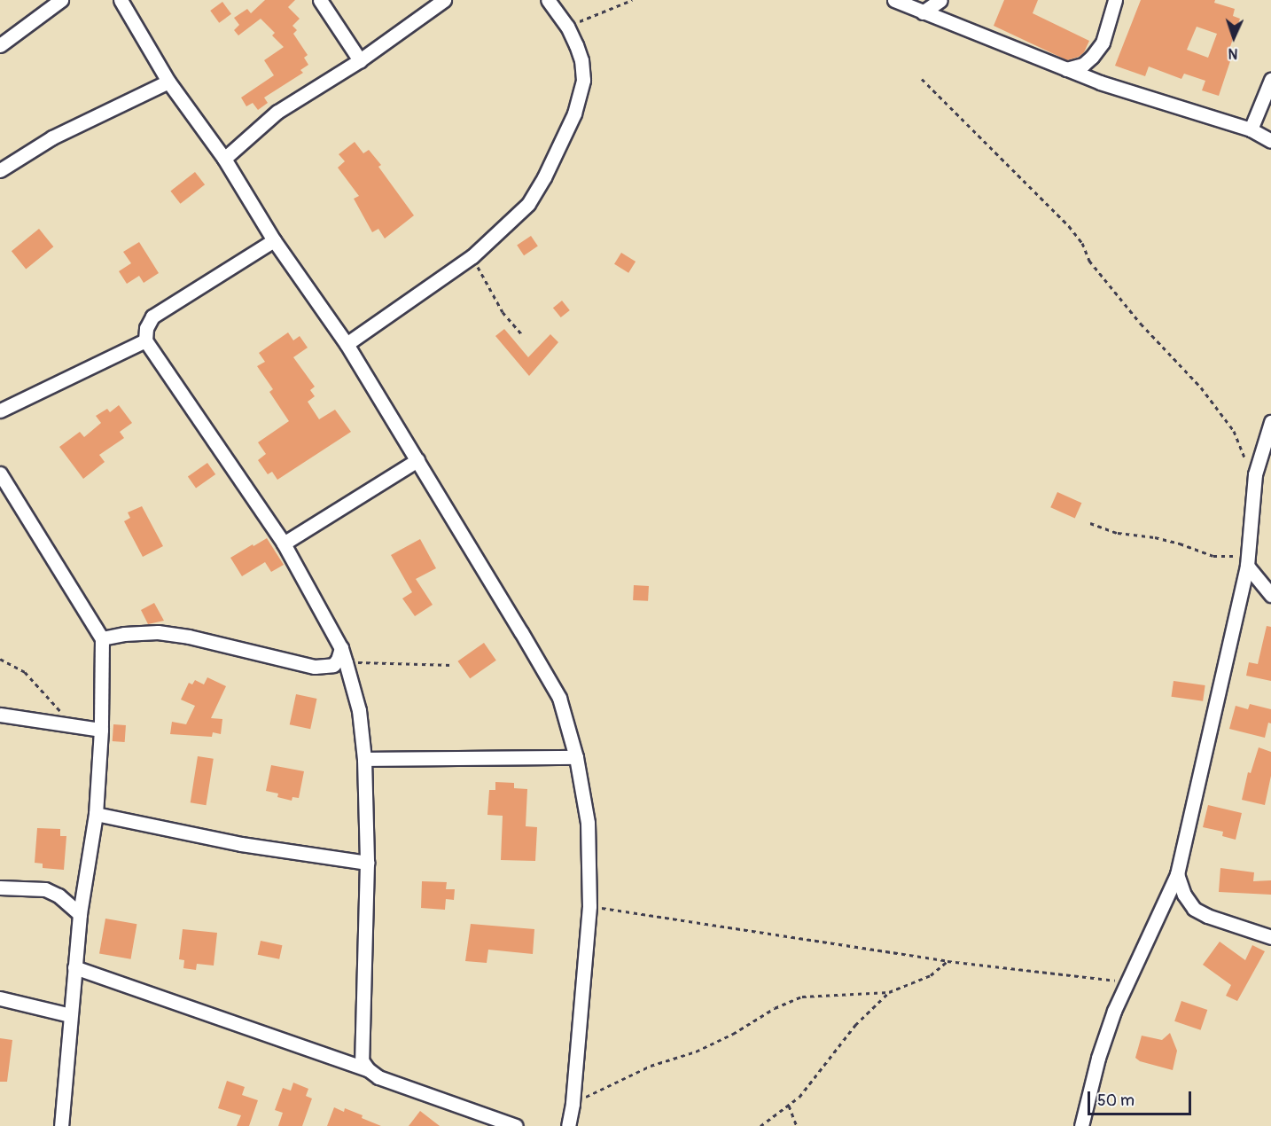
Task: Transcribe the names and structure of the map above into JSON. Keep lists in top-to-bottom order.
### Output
{
  "scale_bar": "50 m",
  "north": "bottom"
}
